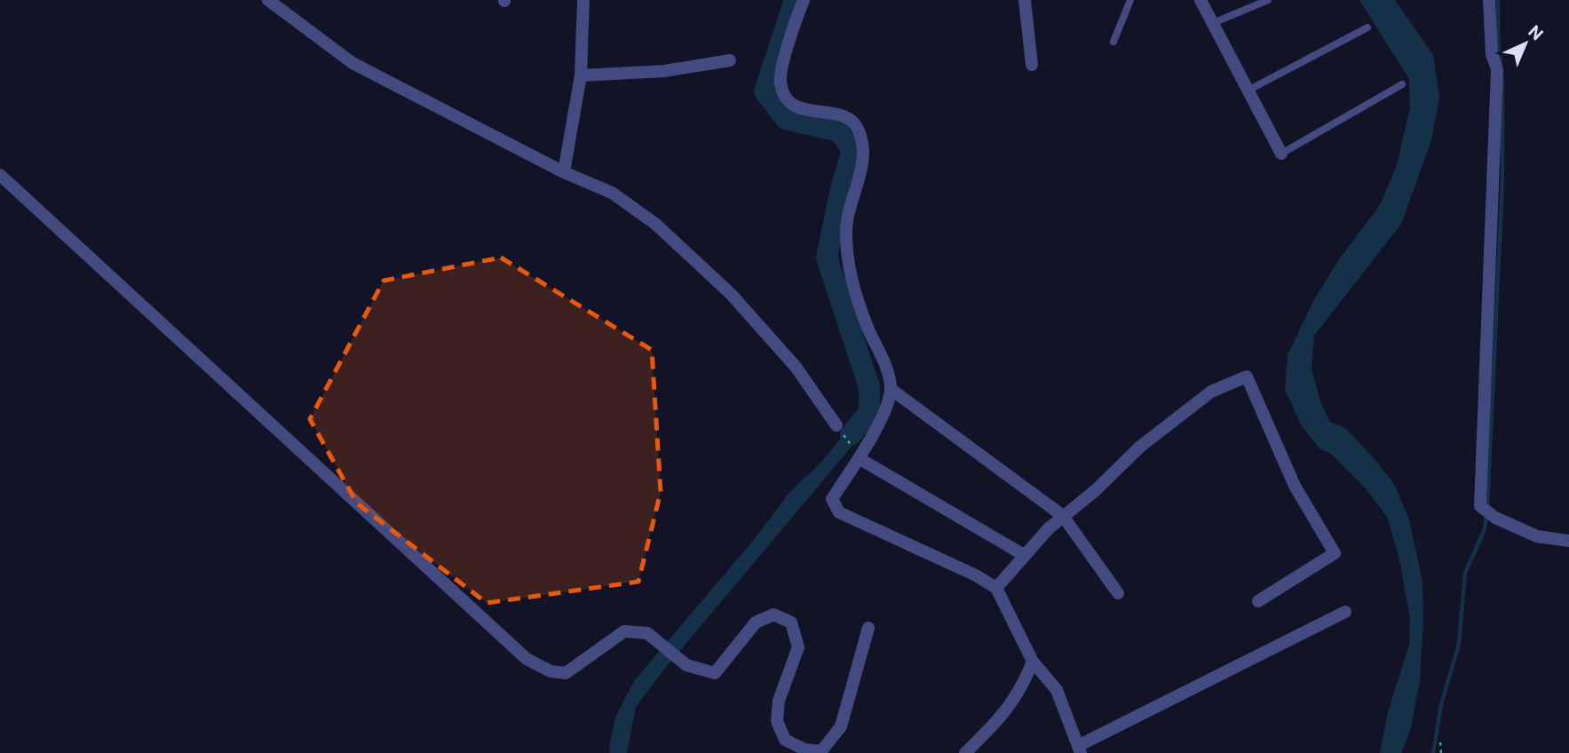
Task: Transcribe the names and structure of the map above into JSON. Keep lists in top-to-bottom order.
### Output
{
  "north": "top right"
}
